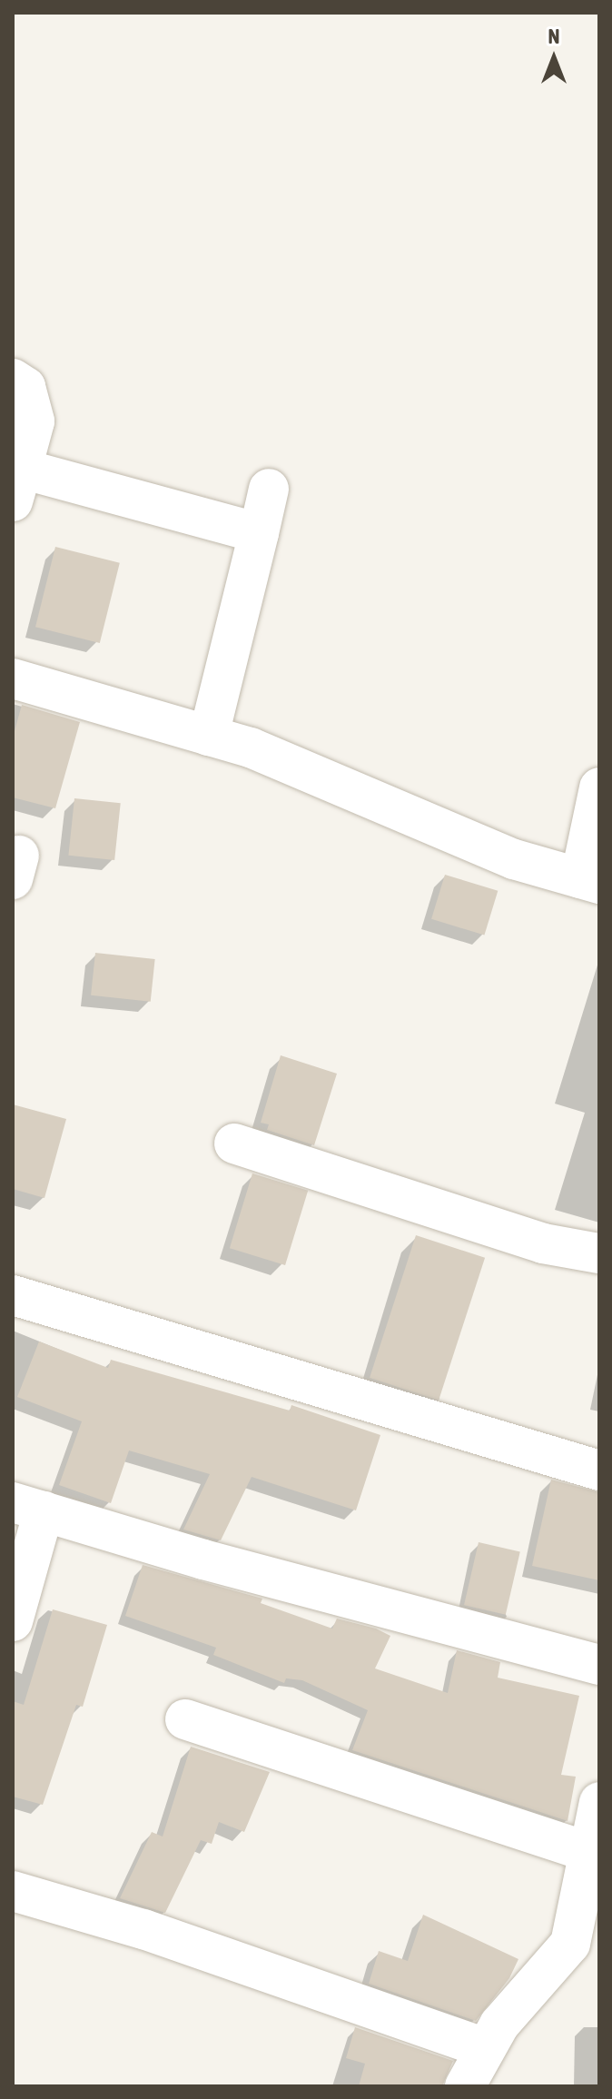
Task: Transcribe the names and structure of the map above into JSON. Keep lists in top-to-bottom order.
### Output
{
  "north": "top"
}
